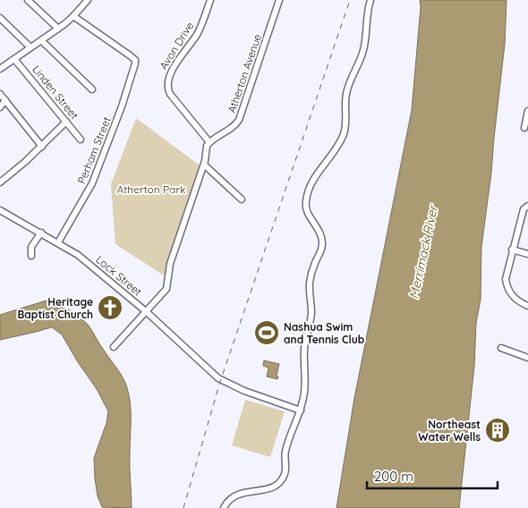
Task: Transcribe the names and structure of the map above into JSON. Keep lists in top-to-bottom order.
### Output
{
  "streets": {
    "street": [
      "Avon Drive",
      "Atherton Avenue",
      "Linden Street",
      "Perham Street",
      "Lock Street"
    ]
  },
  "crossings": [
    ["Avon Drive", "Atherton Avenue"],
    ["Perham Street", "Lock Street"]
  ],
  "water": ["Merrimack River"],
  "parks": ["Atherton Park"],
  "places": {
    "church": ["Heritage Baptist Church"],
    "sports": ["Nashua Swim and Tennis Club"],
    "building": ["Northeast Water Wells"]
  },
  "scale_bar": "200 m"
}
